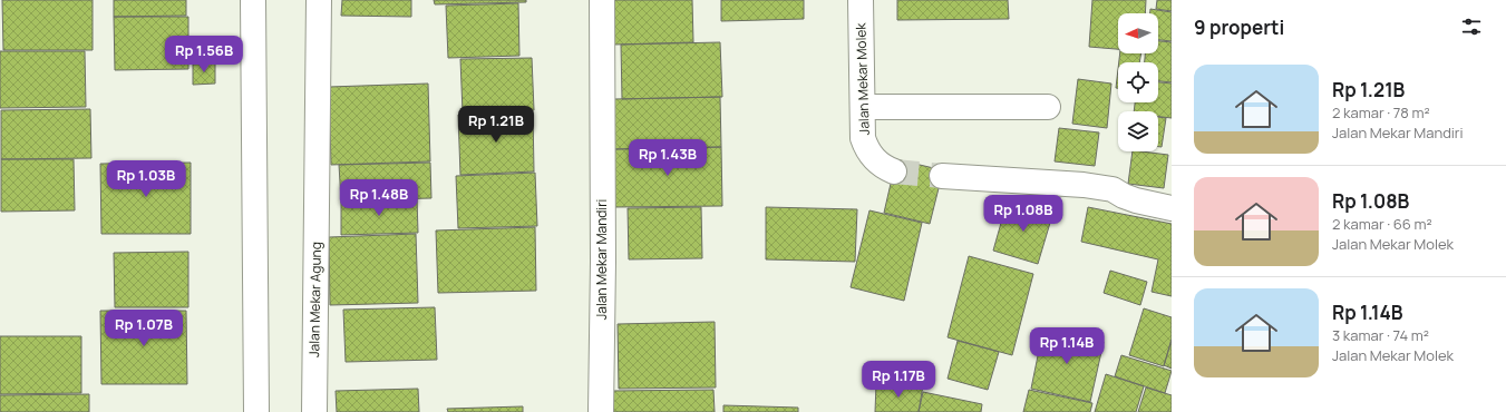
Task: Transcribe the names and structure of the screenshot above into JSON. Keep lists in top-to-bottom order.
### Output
{
  "streets": {
    "street": ["Jalan Mekar Molek", "Jalan Mekar Mandiri", "Jalan Mekar Agung"]
  },
  "north": "left",
  "page": {
    "heading": "9 properti",
    "price": [
      "Rp 1.56B",
      "Rp 1.21B",
      "Rp 1.43B",
      "Rp 1.03B",
      "Rp 1.48B",
      "Rp 1.08B",
      "Rp 1.07B",
      "Rp 1.14B",
      "Rp 1.17B"
    ],
    "list": [
      {
        "name": "Rp 1.21B",
        "note": "2 kamar · 78 m² · Jalan Mekar Mandiri"
      },
      {
        "name": "Rp 1.08B",
        "note": "2 kamar · 66 m² · Jalan Mekar Molek"
      },
      {
        "name": "Rp 1.14B",
        "note": "3 kamar · 74 m² · Jalan Mekar Molek"
      }
    ]
  }
}
